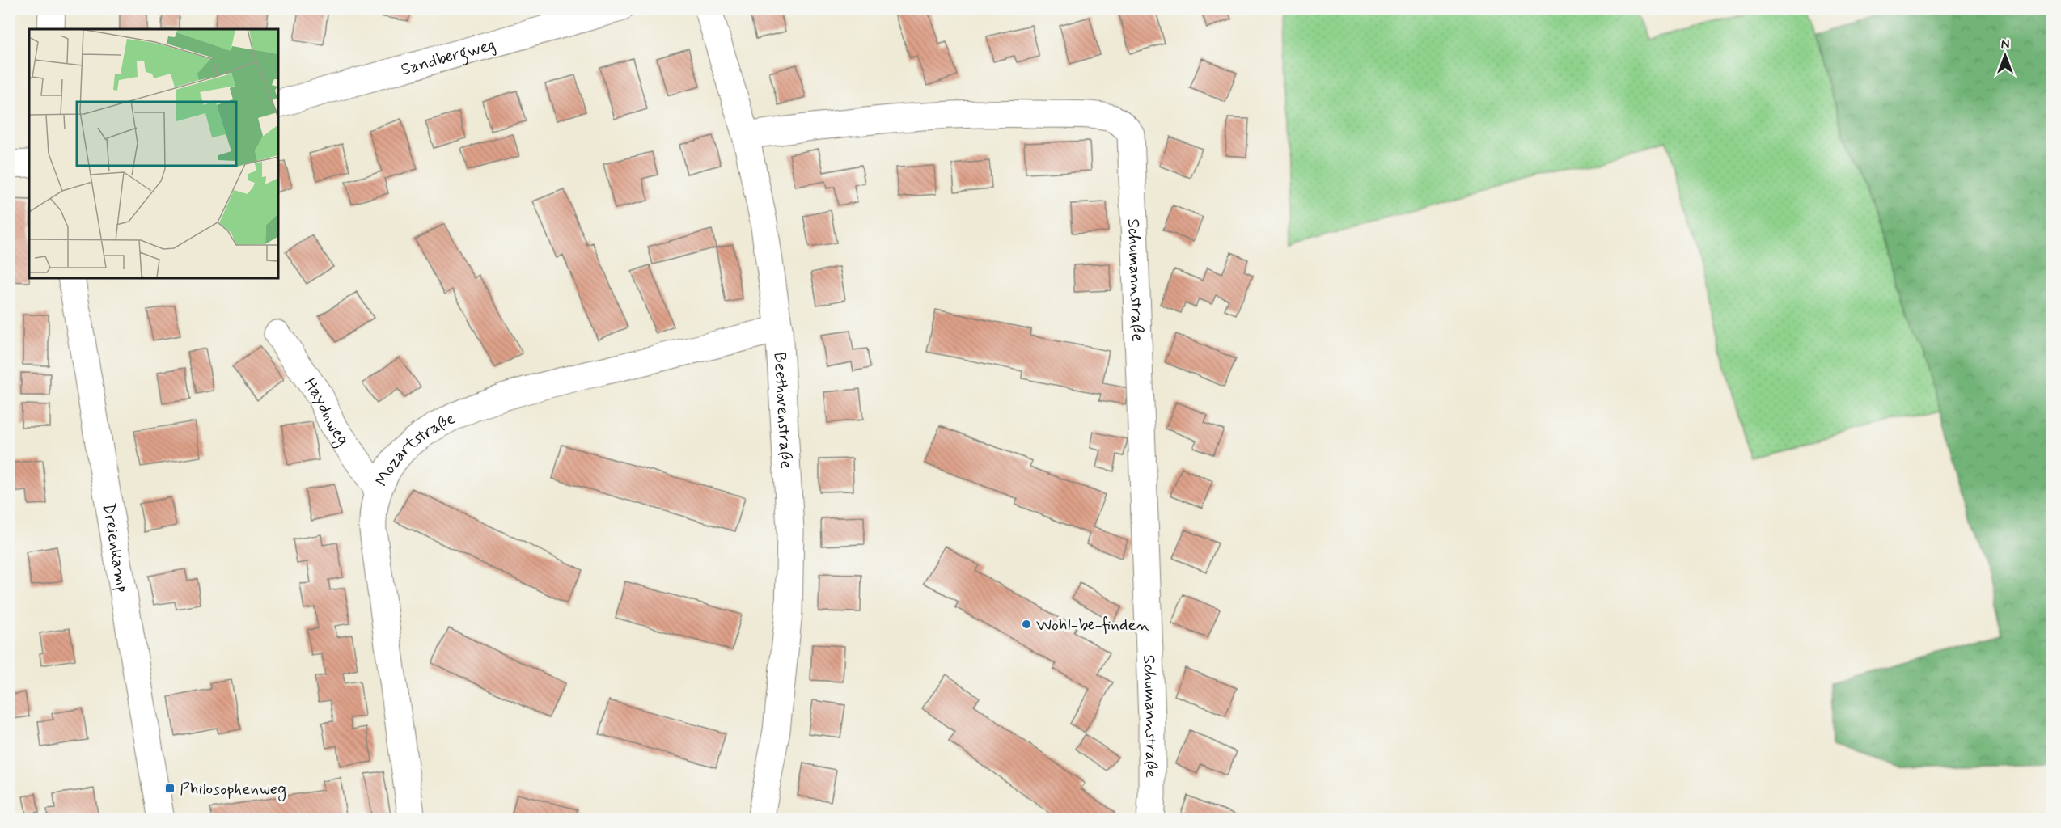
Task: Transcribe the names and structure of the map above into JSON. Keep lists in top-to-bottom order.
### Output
{
  "streets": {
    "street": [
      "Sandbergweg",
      "Schumannstraße",
      "Beethovenstraße",
      "Haydnweg",
      "Mozartstraße",
      "Dreienkamp"
    ]
  },
  "crossings": [
    ["Schumannstraße", "Beethovenstraße"],
    ["Beethovenstraße", "Mozartstraße"],
    ["Haydnweg", "Mozartstraße"]
  ],
  "places": {
    "other": ["Wohl-be-finden"],
    "transit": ["Philosophenweg"]
  },
  "north": "top"
}
